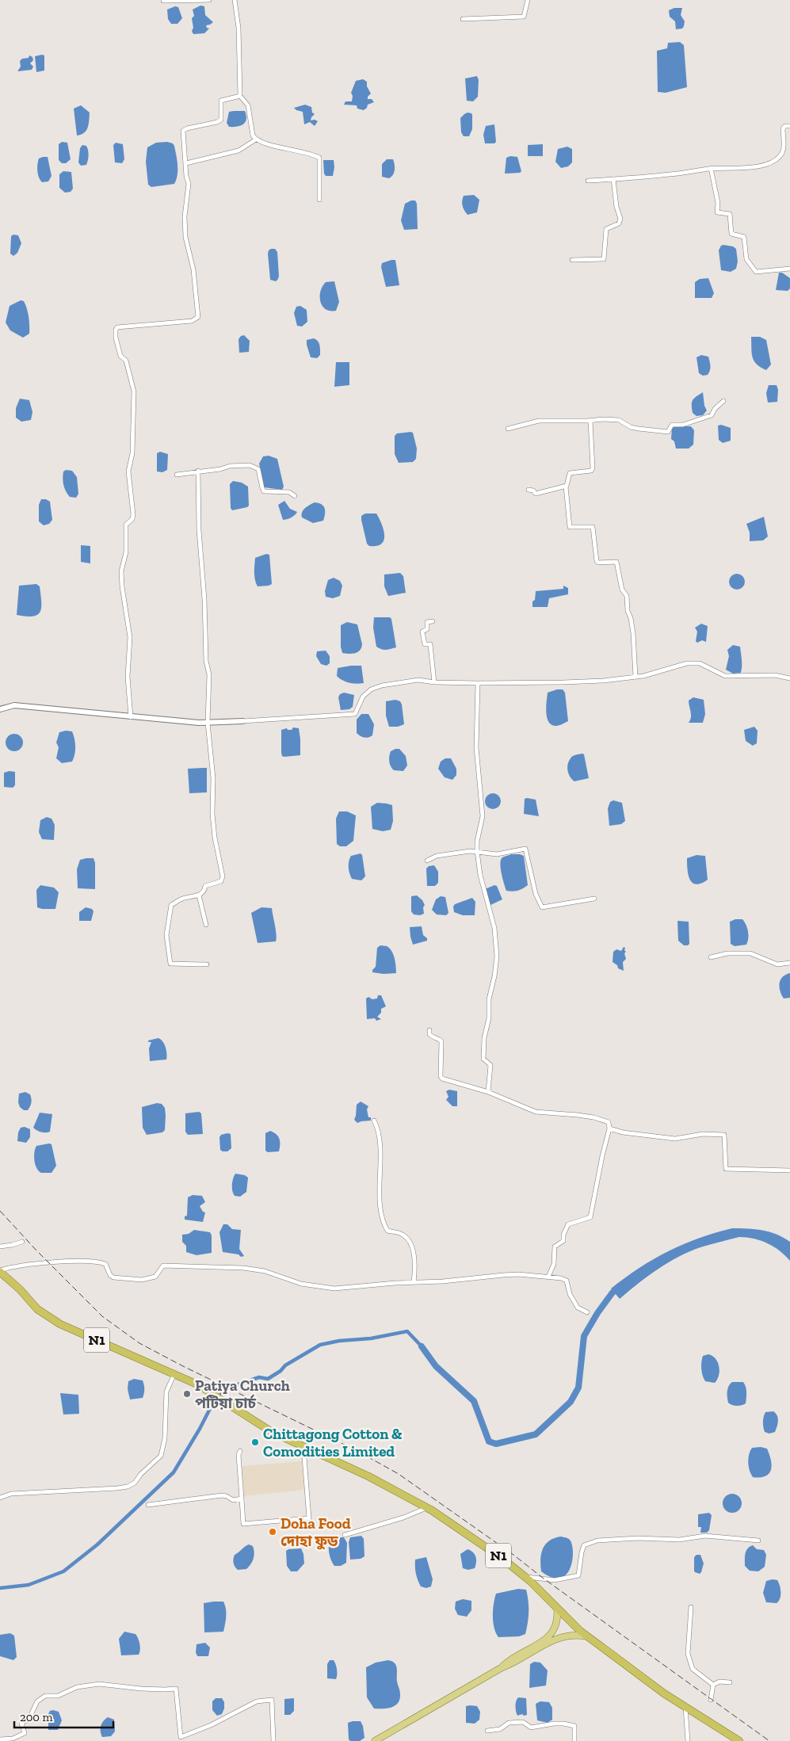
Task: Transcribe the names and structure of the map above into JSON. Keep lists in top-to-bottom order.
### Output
{
  "streets": {
    "highway": ["N1"]
  },
  "places": ["Patiya Church পটিয়া চার্চ", "Chittagong Cotton & Comodities Limited", "Doha Food দোহা ফুড"],
  "scale_bar": "200 m"
}
